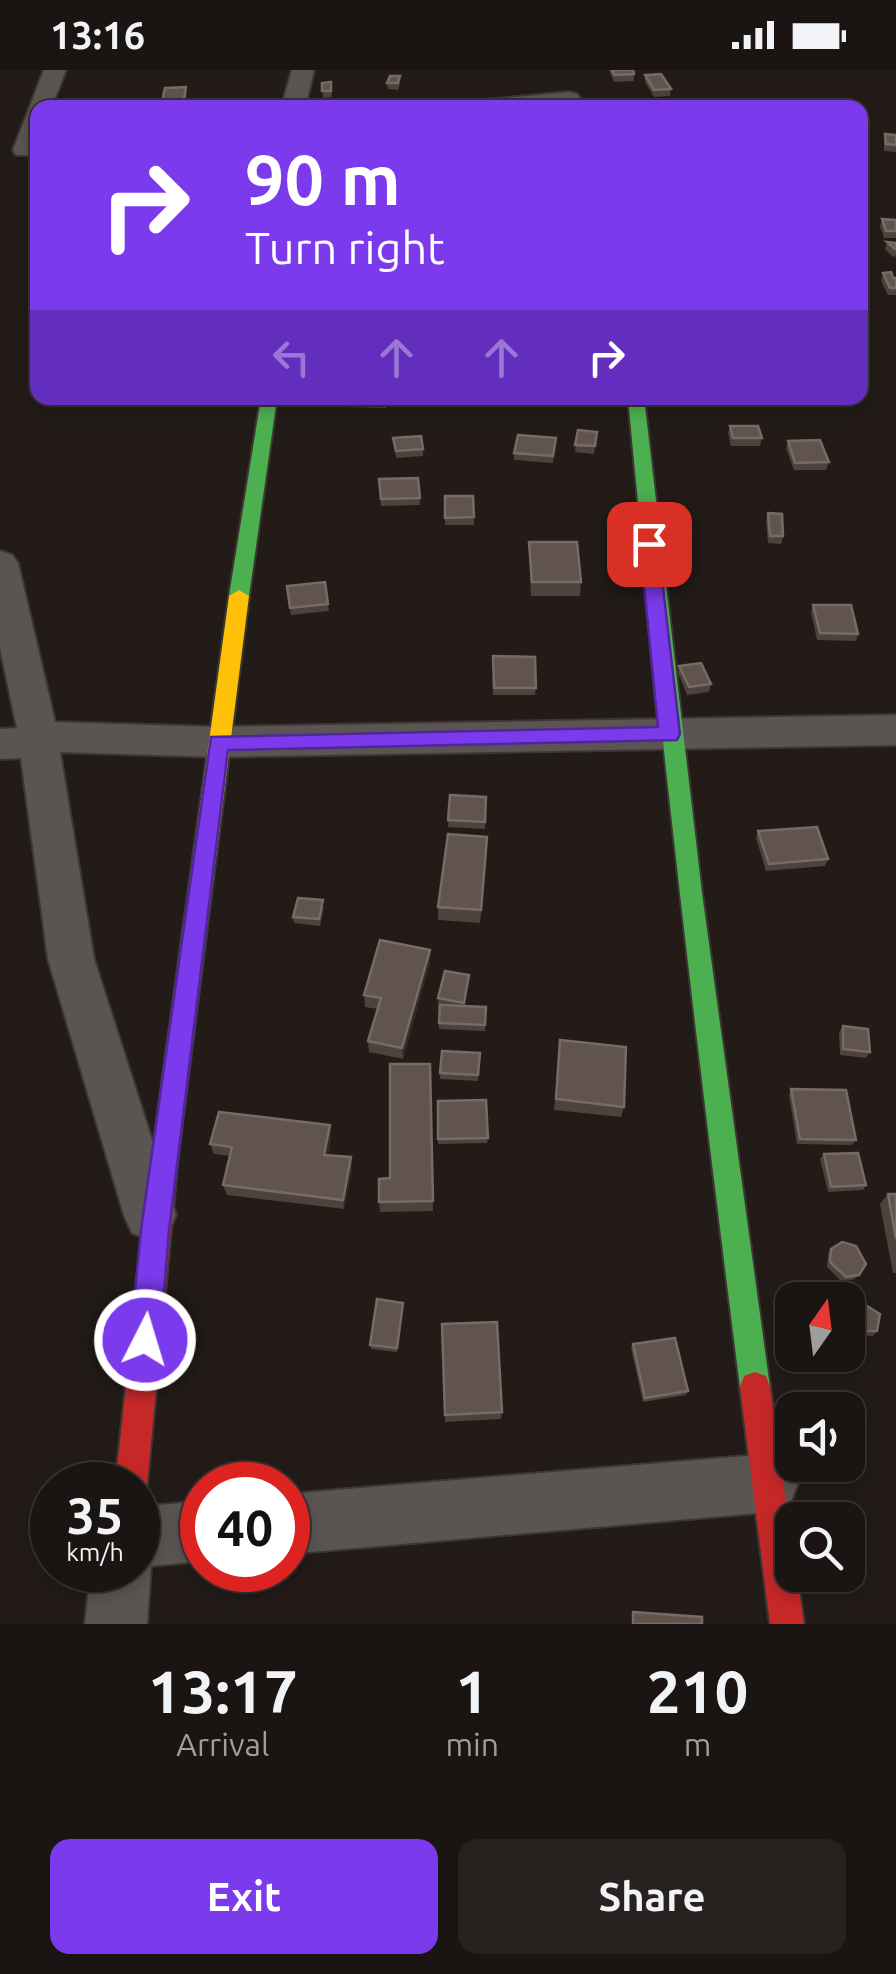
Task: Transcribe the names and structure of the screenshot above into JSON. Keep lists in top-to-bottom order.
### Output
{
  "north": "top",
  "page": {
    "status": "13:16",
    "turn": ["90 m", "Turn right"],
    "speed": "35 km/h",
    "limit": "40",
    "eta": [
      "13:17",
      "Arrival",
      "1",
      "min",
      "210",
      "m"
    ],
    "buttons": ["Exit", "Share"]
  }
}
